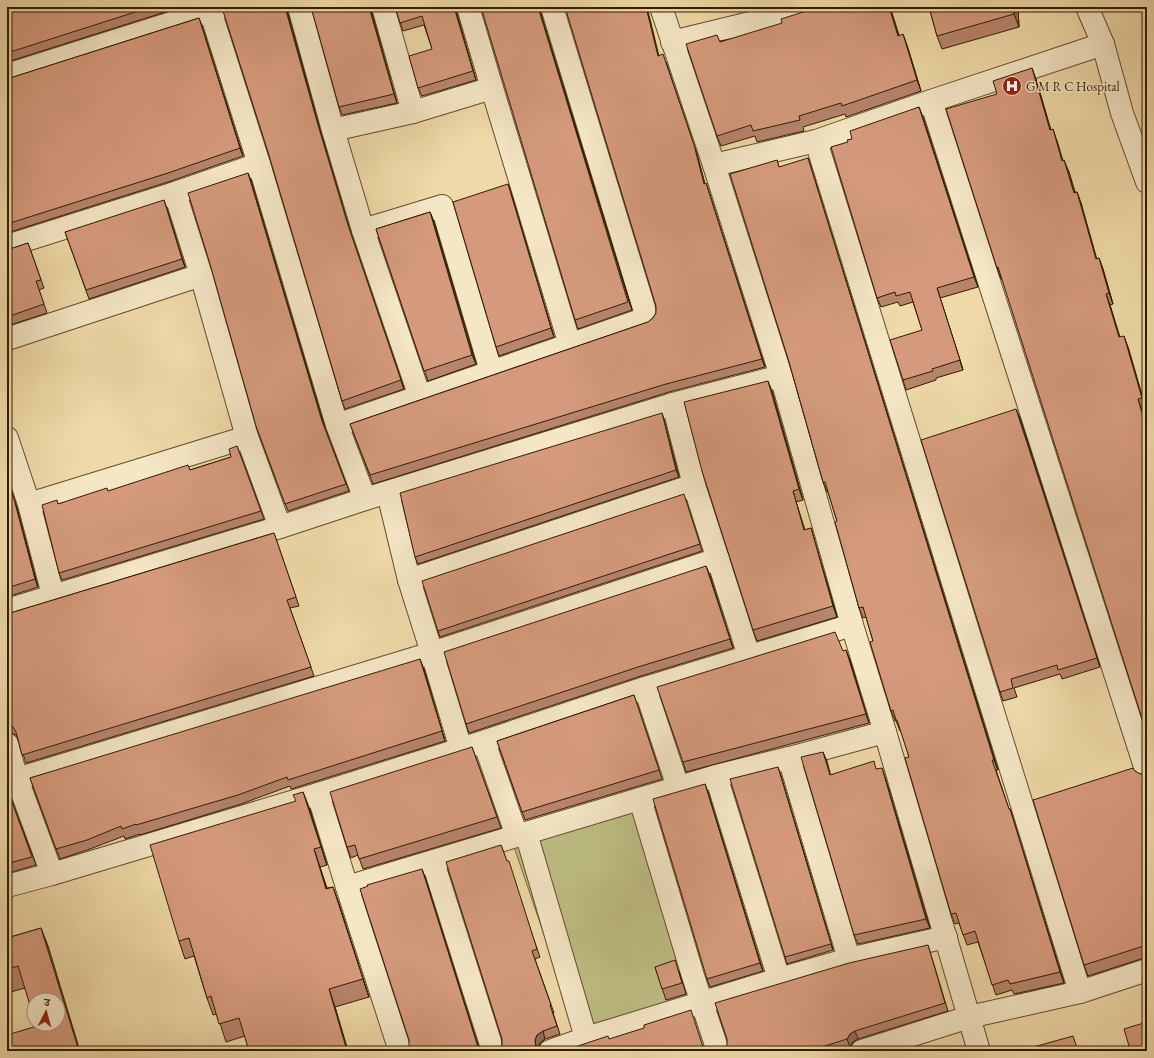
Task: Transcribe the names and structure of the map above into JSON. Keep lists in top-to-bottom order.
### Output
{
  "places": {
    "hospital": ["G M R C Hospital"]
  },
  "north": "top"
}
